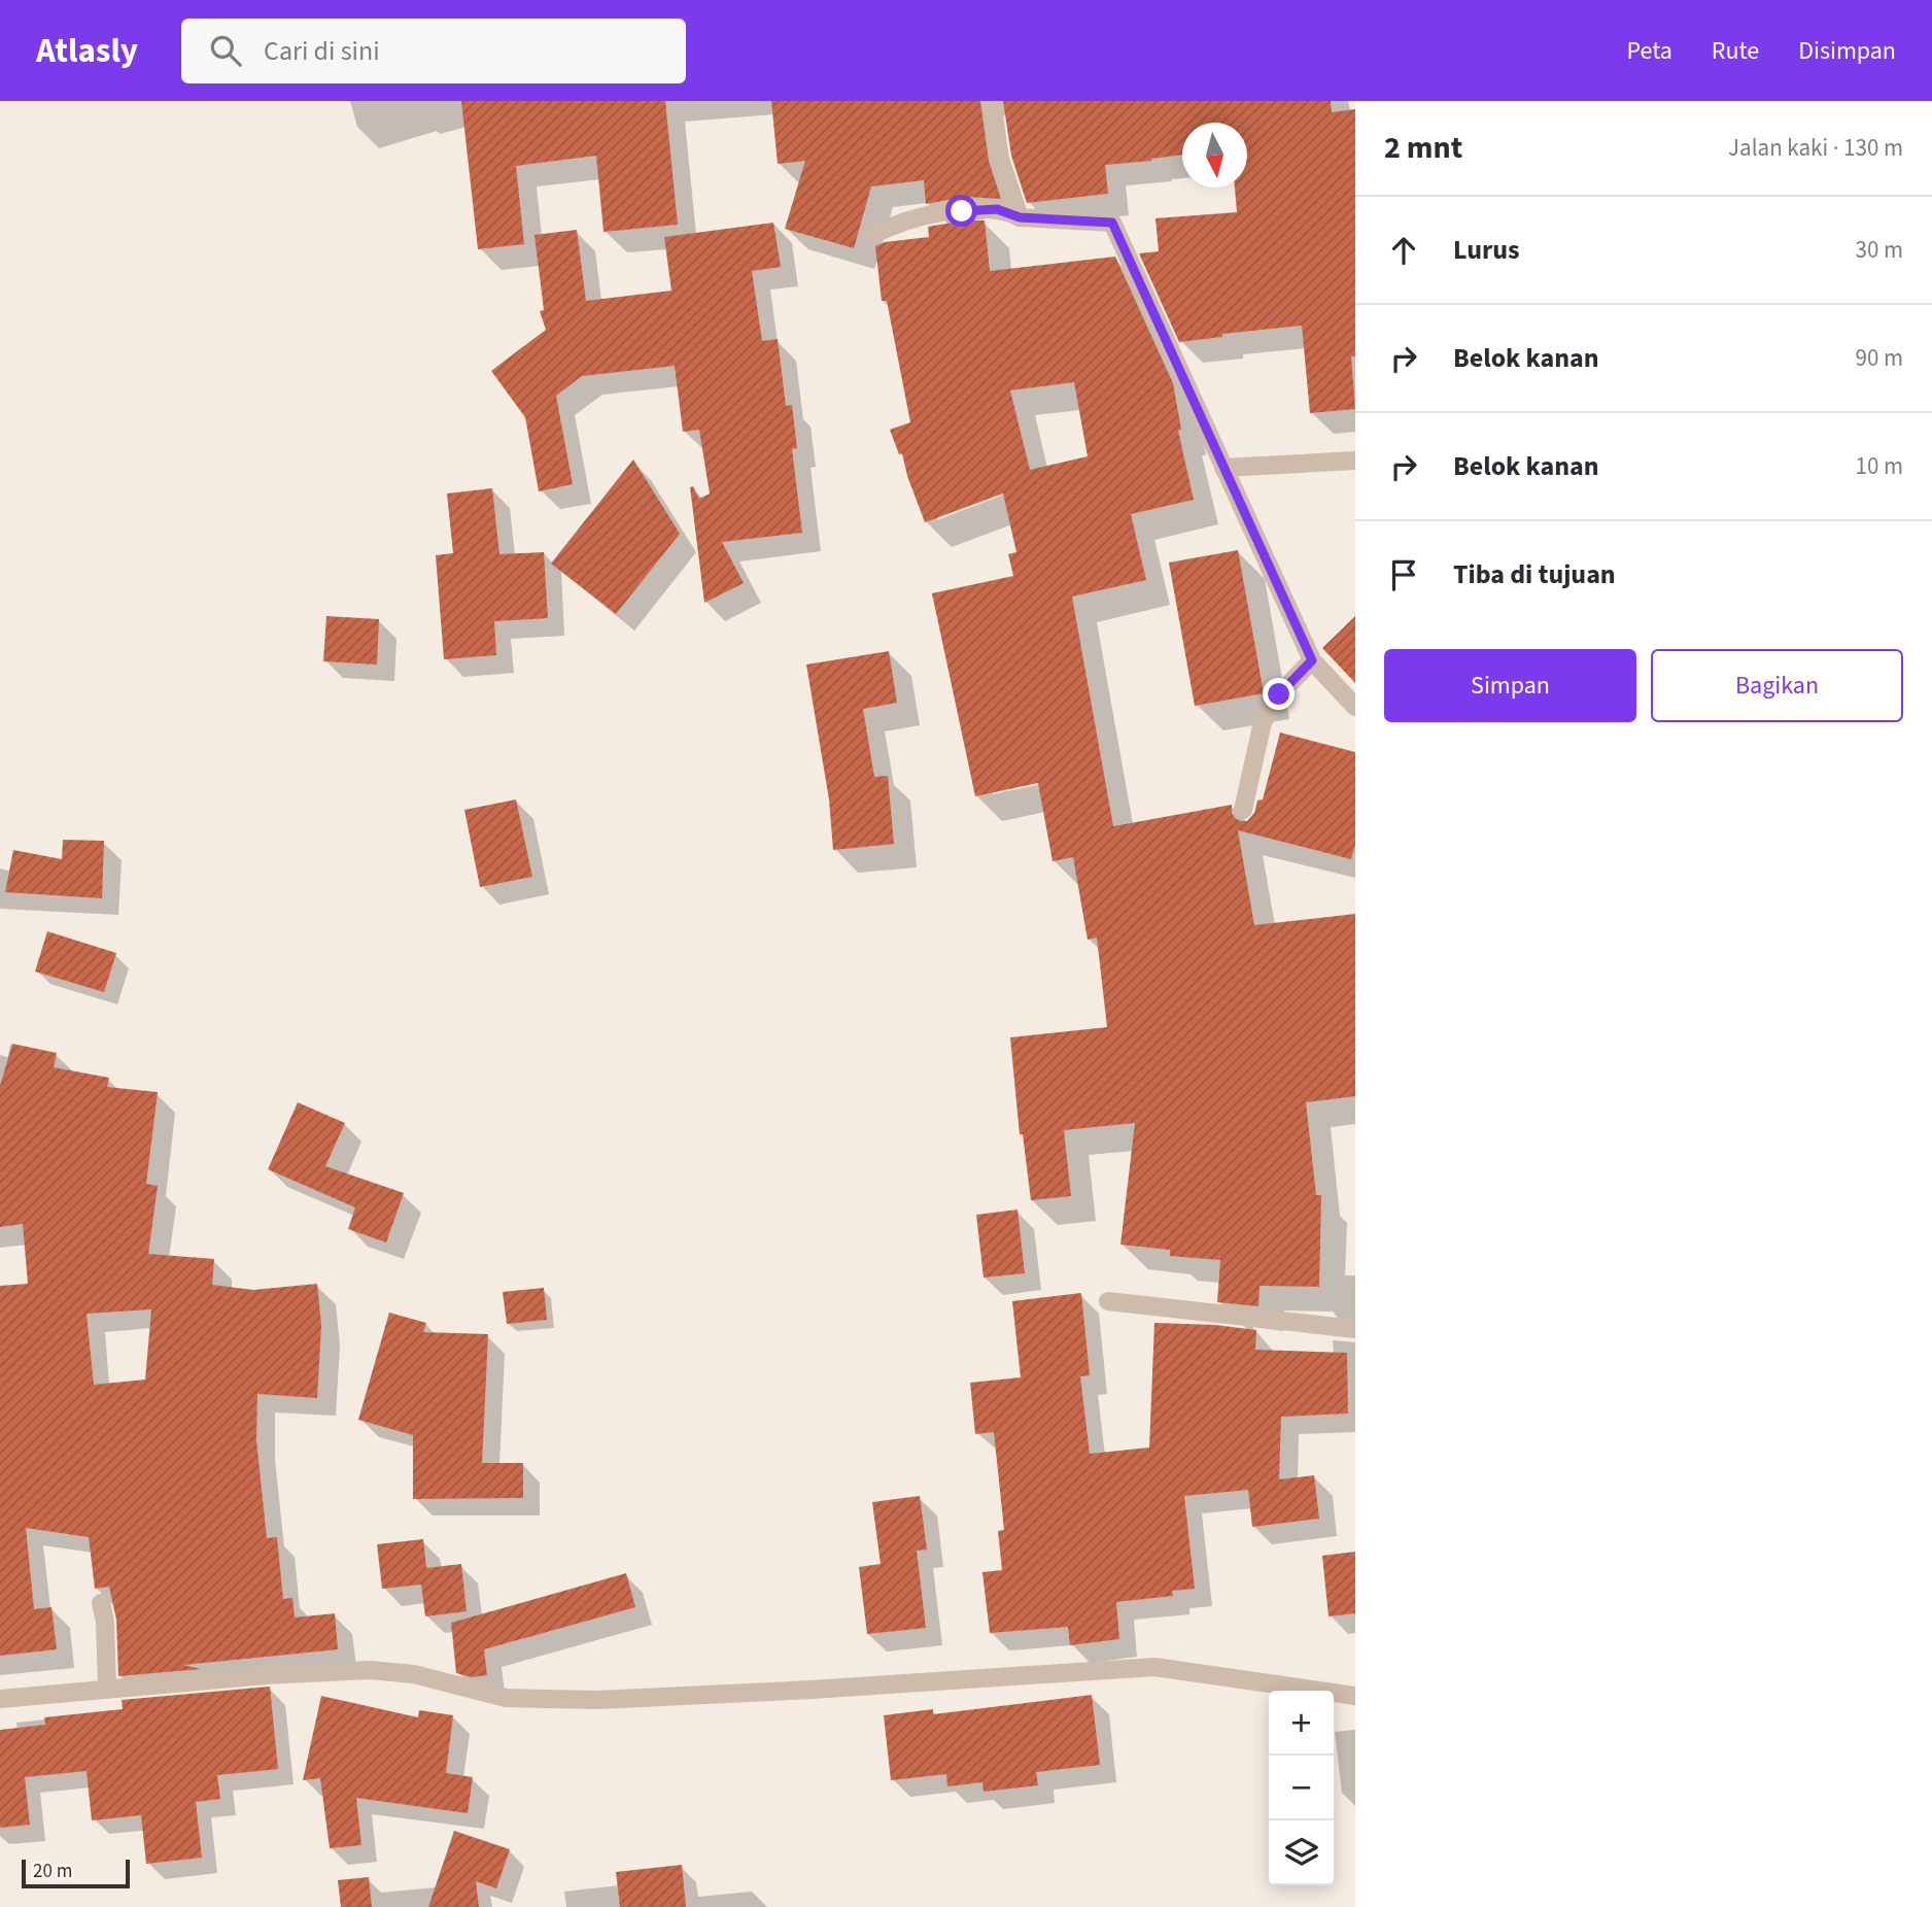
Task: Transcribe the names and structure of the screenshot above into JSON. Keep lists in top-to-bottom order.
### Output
{
  "scale_bar": "20 m",
  "north": "bottom",
  "page": {
    "header": "Atlasly",
    "search": "Cari di sini",
    "nav": ["Peta", "Rute", "Disimpan"],
    "heading": ["2 mnt", "Jalan kaki · 130 m"],
    "list": [
      ["Lurus", "30 m"],
      ["Belok kanan", "90 m"],
      ["Belok kanan", "10 m"],
      "Tiba di tujuan"
    ],
    "buttons": ["Simpan", "Bagikan"],
    "map_buttons": ["+", "−"],
    "scale": "20 m"
  }
}
